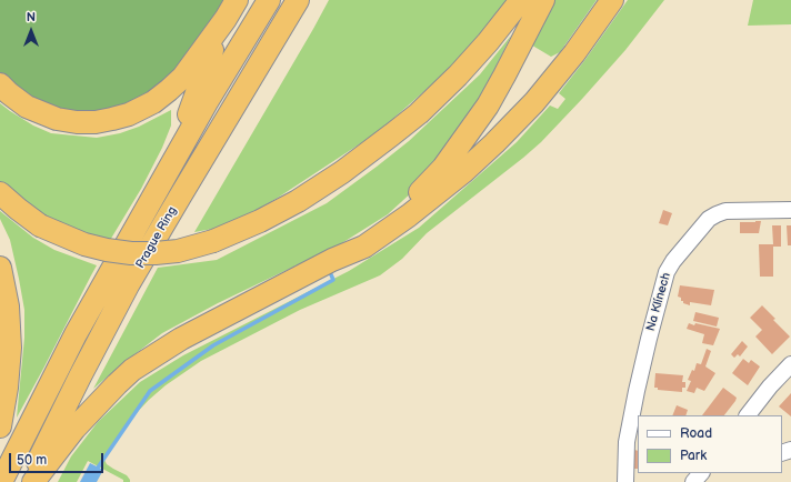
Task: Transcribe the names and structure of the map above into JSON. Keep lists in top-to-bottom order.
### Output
{
  "streets": {
    "highway": ["Prague Ring"],
    "street": ["Na Klínech"]
  },
  "legend": ["Road", "Park"],
  "scale_bar": "50 m",
  "north": "top"
}
